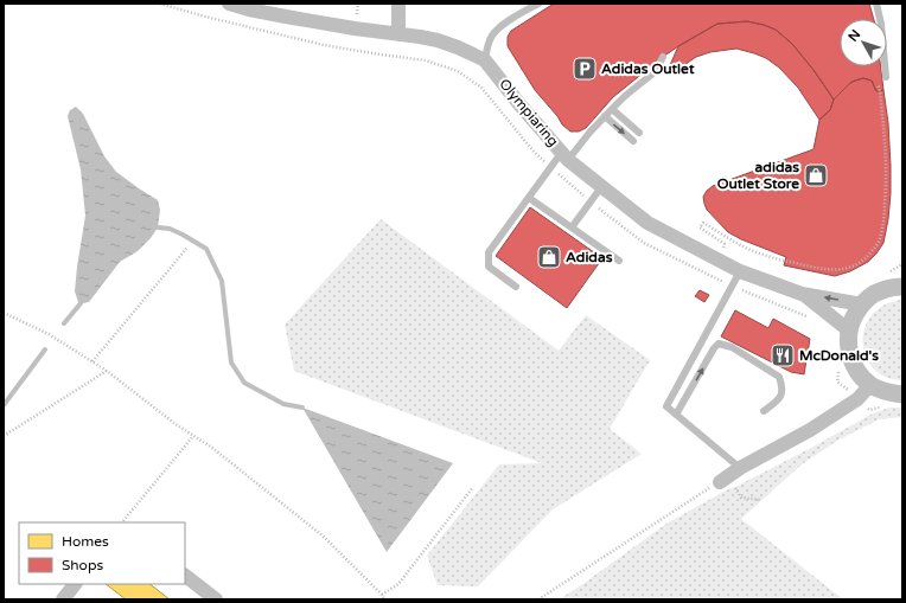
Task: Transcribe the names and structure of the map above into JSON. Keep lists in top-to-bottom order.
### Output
{
  "streets": {
    "street": ["Olympiaring"]
  },
  "places": {
    "parking": ["Adidas Outlet"],
    "shop": ["adidas Outlet Store", "Adidas"],
    "restaurant": ["McDonald's"]
  },
  "legend": ["Homes", "Shops"],
  "north": "top left"
}
